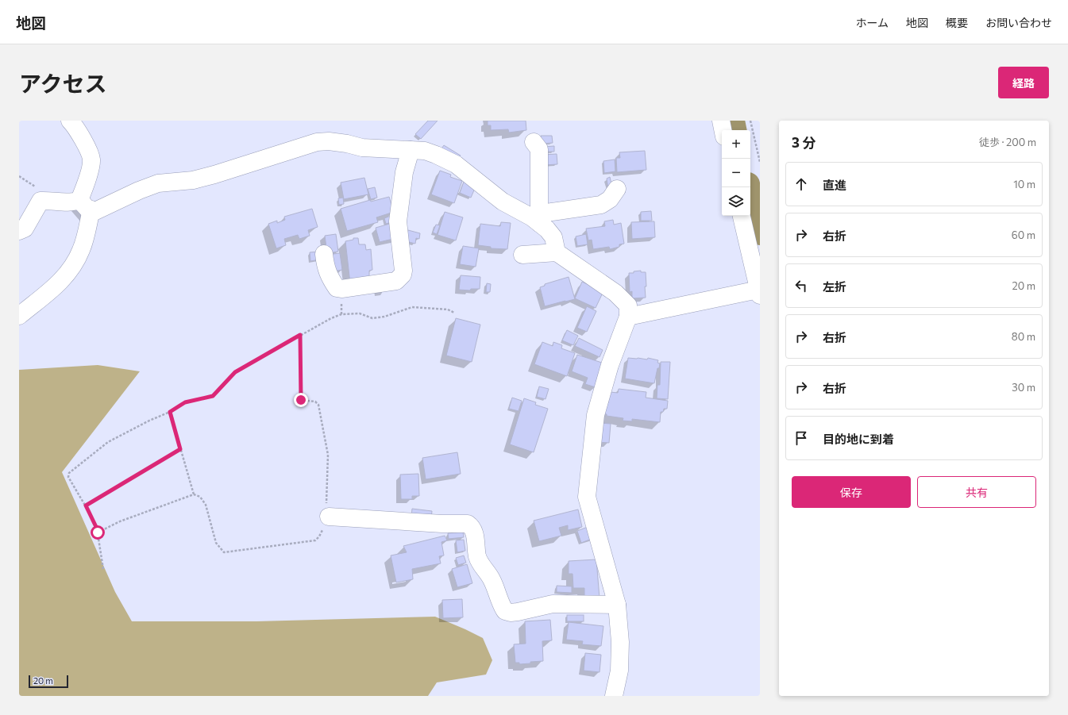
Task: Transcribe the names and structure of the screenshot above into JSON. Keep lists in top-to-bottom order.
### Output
{
  "scale_bar": "20 m",
  "page": {
    "header": "地図",
    "nav": [
      "ホーム",
      "地図",
      "概要",
      "お問い合わせ"
    ],
    "title": "アクセス",
    "buttons": [
      "経路",
      ["保存", "共有"]
    ],
    "heading": ["3 分", "徒歩 · 200 m"],
    "map_buttons": ["+", "−"],
    "list": [
      ["直進", "10 m"],
      ["右折", "60 m"],
      ["左折", "20 m"],
      ["右折", "80 m"],
      ["右折", "30 m"],
      "目的地に到着"
    ],
    "scale": "20 m"
  }
}
